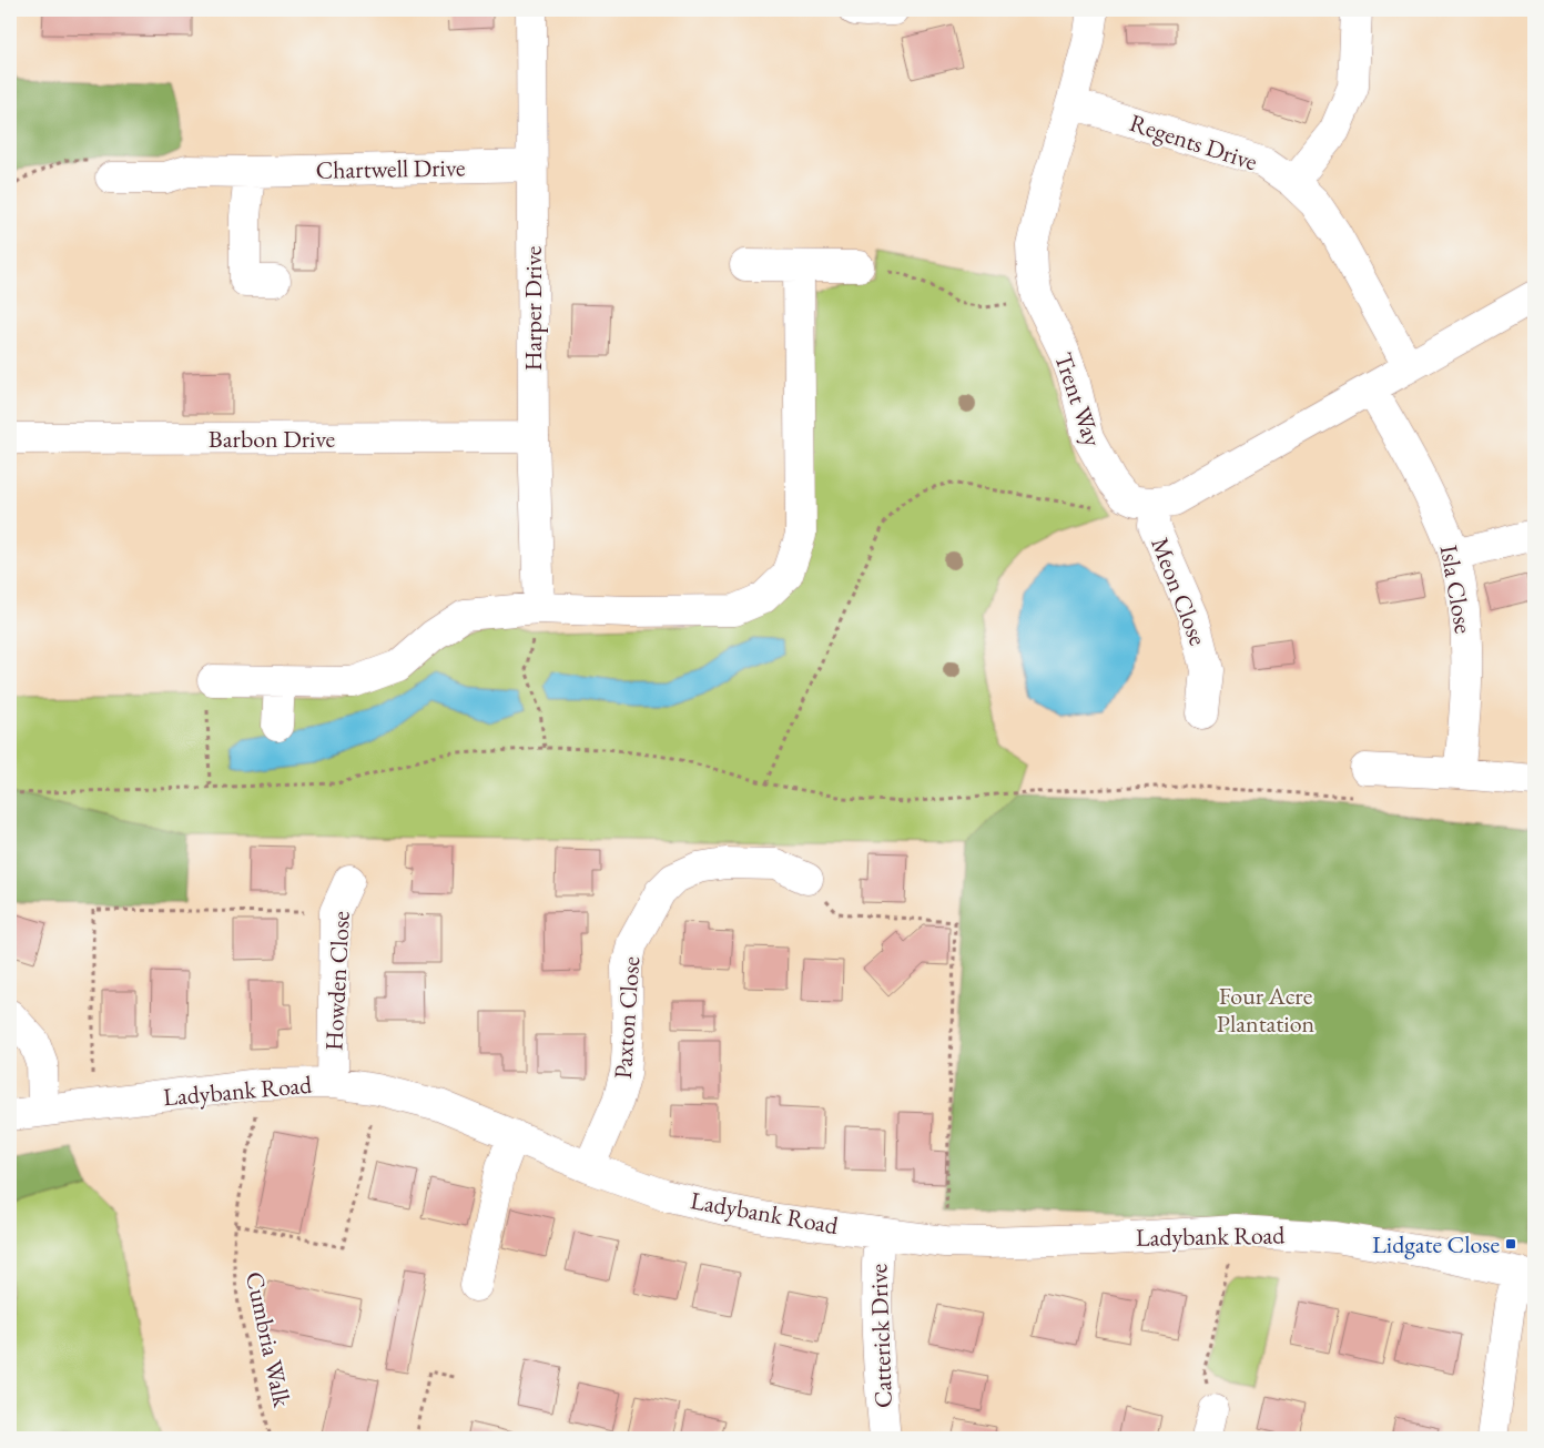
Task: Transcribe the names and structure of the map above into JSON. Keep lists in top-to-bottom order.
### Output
{
  "streets": {
    "street": [
      "Regents Drive",
      "Chartwell Drive",
      "Harper Drive",
      "Trent Way",
      "Barbon Drive",
      "Isla Close",
      "Meon Close",
      "Howden Close",
      "Paxton Close",
      "Ladybank Road",
      "Catterick Drive"
    ],
    "path": ["Cumbria Walk"]
  },
  "crossings": [
    ["Regents Drive", "Trent Way"],
    ["Chartwell Drive", "Harper Drive"],
    ["Harper Drive", "Barbon Drive"],
    ["Howden Close", "Ladybank Road"],
    ["Paxton Close", "Ladybank Road"],
    ["Ladybank Road", "Catterick Drive"],
    ["Ladybank Road", "Cumbria Walk"]
  ],
  "parks": ["Four Acre Plantation"],
  "places": {
    "transit": ["Lidgate Close"]
  }
}
